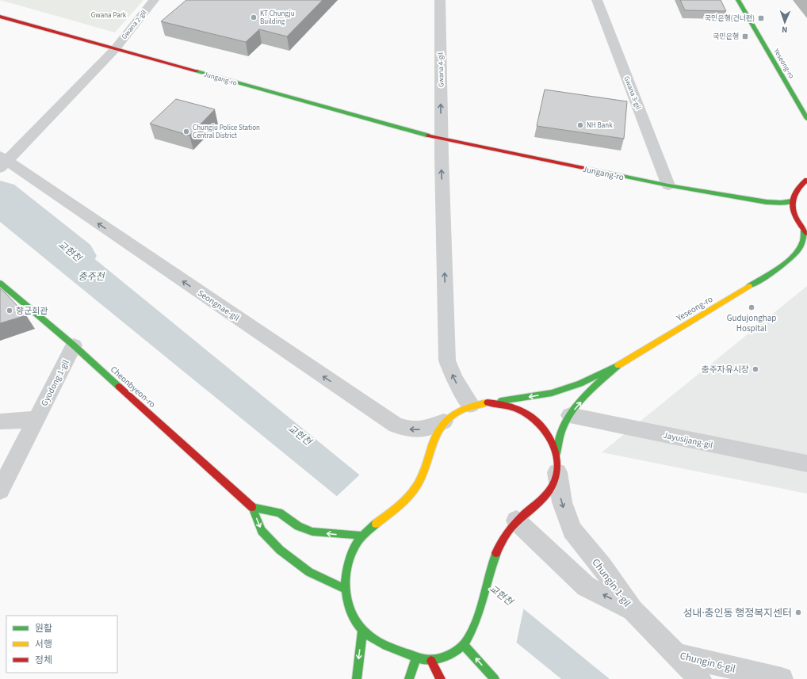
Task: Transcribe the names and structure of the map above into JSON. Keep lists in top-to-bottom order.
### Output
{
  "streets": {
    "street": [
      "Gwana 2-gil",
      "Yeseong-ro",
      "Gwana 4-gil",
      "Jungang-ro",
      "Gwana 3-gil",
      "Seongnae-gil",
      "Gyodong 1-gil",
      "Cheonbyeon-ro",
      "Jayusijang-gil",
      "Chungin 1-gil",
      "Chungin 6-gil"
    ]
  },
  "crossings": [
    ["Gwana 2-gil", "Jungang-ro"],
    ["Gwana 2-gil", "Seongnae-gil"],
    ["Yeseong-ro", "Jayusijang-gil"],
    ["Yeseong-ro", "Chungin 1-gil"],
    ["Gwana 4-gil", "Jungang-ro"],
    ["Jungang-ro", "Gwana 3-gil"],
    ["Gyodong 1-gil", "Cheonbyeon-ro"],
    ["Chungin 1-gil", "Chungin 6-gil"]
  ],
  "one_way": ["Gwana 4-gil", "Seongnae-gil"],
  "water": ["교현천", "충주천"],
  "parks": ["Gwana Park"],
  "places": {
    "other": [
      "KT Chungju Building",
      "NH Bank",
      "Chungju Police Station Central District",
      "Gudujonghap Hospital",
      "향군회관",
      "충주자유시장",
      "성내·충인동 행정복지센터"
    ],
    "transit": ["국민은행(건너편)", "국민은행"]
  },
  "legend": ["원활", "서행", "정체"],
  "north": "bottom"
}
